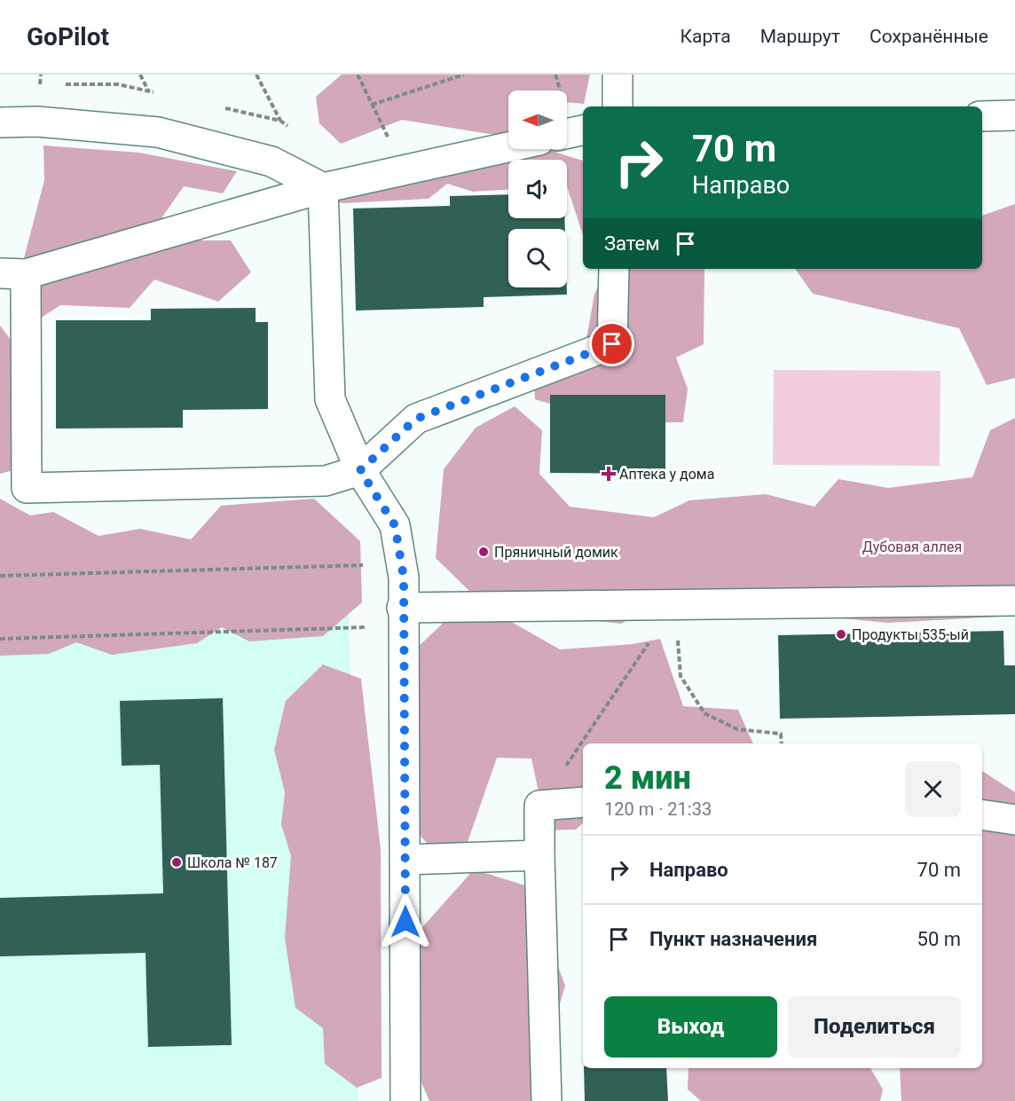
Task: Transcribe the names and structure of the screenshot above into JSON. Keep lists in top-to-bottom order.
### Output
{
  "parks": ["Дубовая аллея"],
  "places": {
    "health": ["Аптека у дома"],
    "other": ["Пряничный домик", "Продукты 535-ый", "Школа № 187"]
  },
  "north": "left",
  "page": {
    "header": "GoPilot",
    "nav": ["Карта", "Маршрут", "Сохранённые"],
    "turn": ["70 m", "Направо"],
    "then": "Затем",
    "heading": ["2 мин", "120 m · 21:33"],
    "list": [
      {
        "name": "Направо",
        "value": "70 m"
      },
      {
        "name": "Пункт назначения",
        "value": "50 m"
      }
    ],
    "buttons": ["Выход", "Поделиться"]
  }
}
